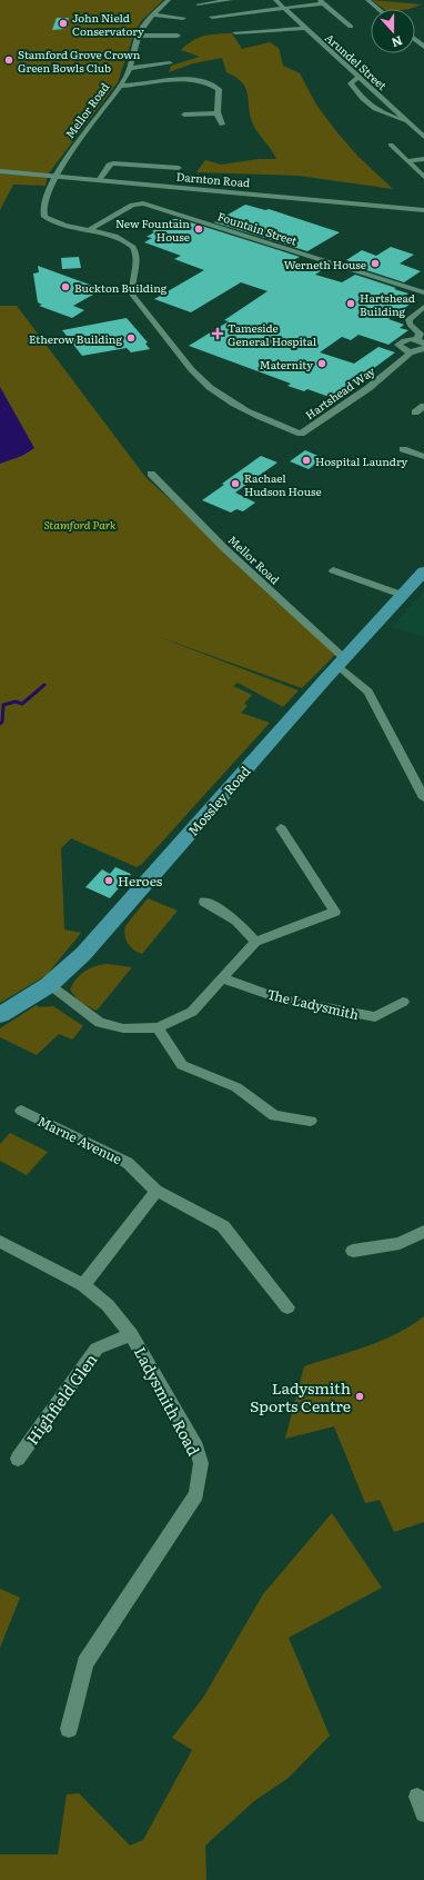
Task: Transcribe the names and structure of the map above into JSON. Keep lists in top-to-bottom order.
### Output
{
  "streets": {
    "main road": ["Mossley Road"],
    "street": [
      "Arundel Street",
      "Mellor Road",
      "Darnton Road",
      "Fountain Street",
      "Hartshead Way",
      "The Ladysmith",
      "Marne Avenue",
      "Highfield Glen",
      "Ladysmith Road"
    ]
  },
  "crossings": [
    ["Mellor Road", "Darnton Road"],
    ["Mellor Road", "Fountain Street"],
    ["Mellor Road", "Hartshead Way"],
    ["Mellor Road", "Mossley Road"],
    ["Fountain Street", "Hartshead Way"],
    ["Highfield Glen", "Ladysmith Road"]
  ],
  "parks": ["Stamford Park"],
  "places": {
    "other": [
      "John Nield Conservatory",
      "Stamford Grove Crown Green Bowls Club",
      "New Fountain House",
      "Werneth House",
      "Buckton Building",
      "Hartshead Building",
      "Etherow Building",
      "Maternity",
      "Hospital Laundry",
      "Rachael Hudson House",
      "Heroes",
      "Ladysmith Sports Centre"
    ],
    "health": ["Tameside General Hospital"]
  },
  "north": "bottom"
}
